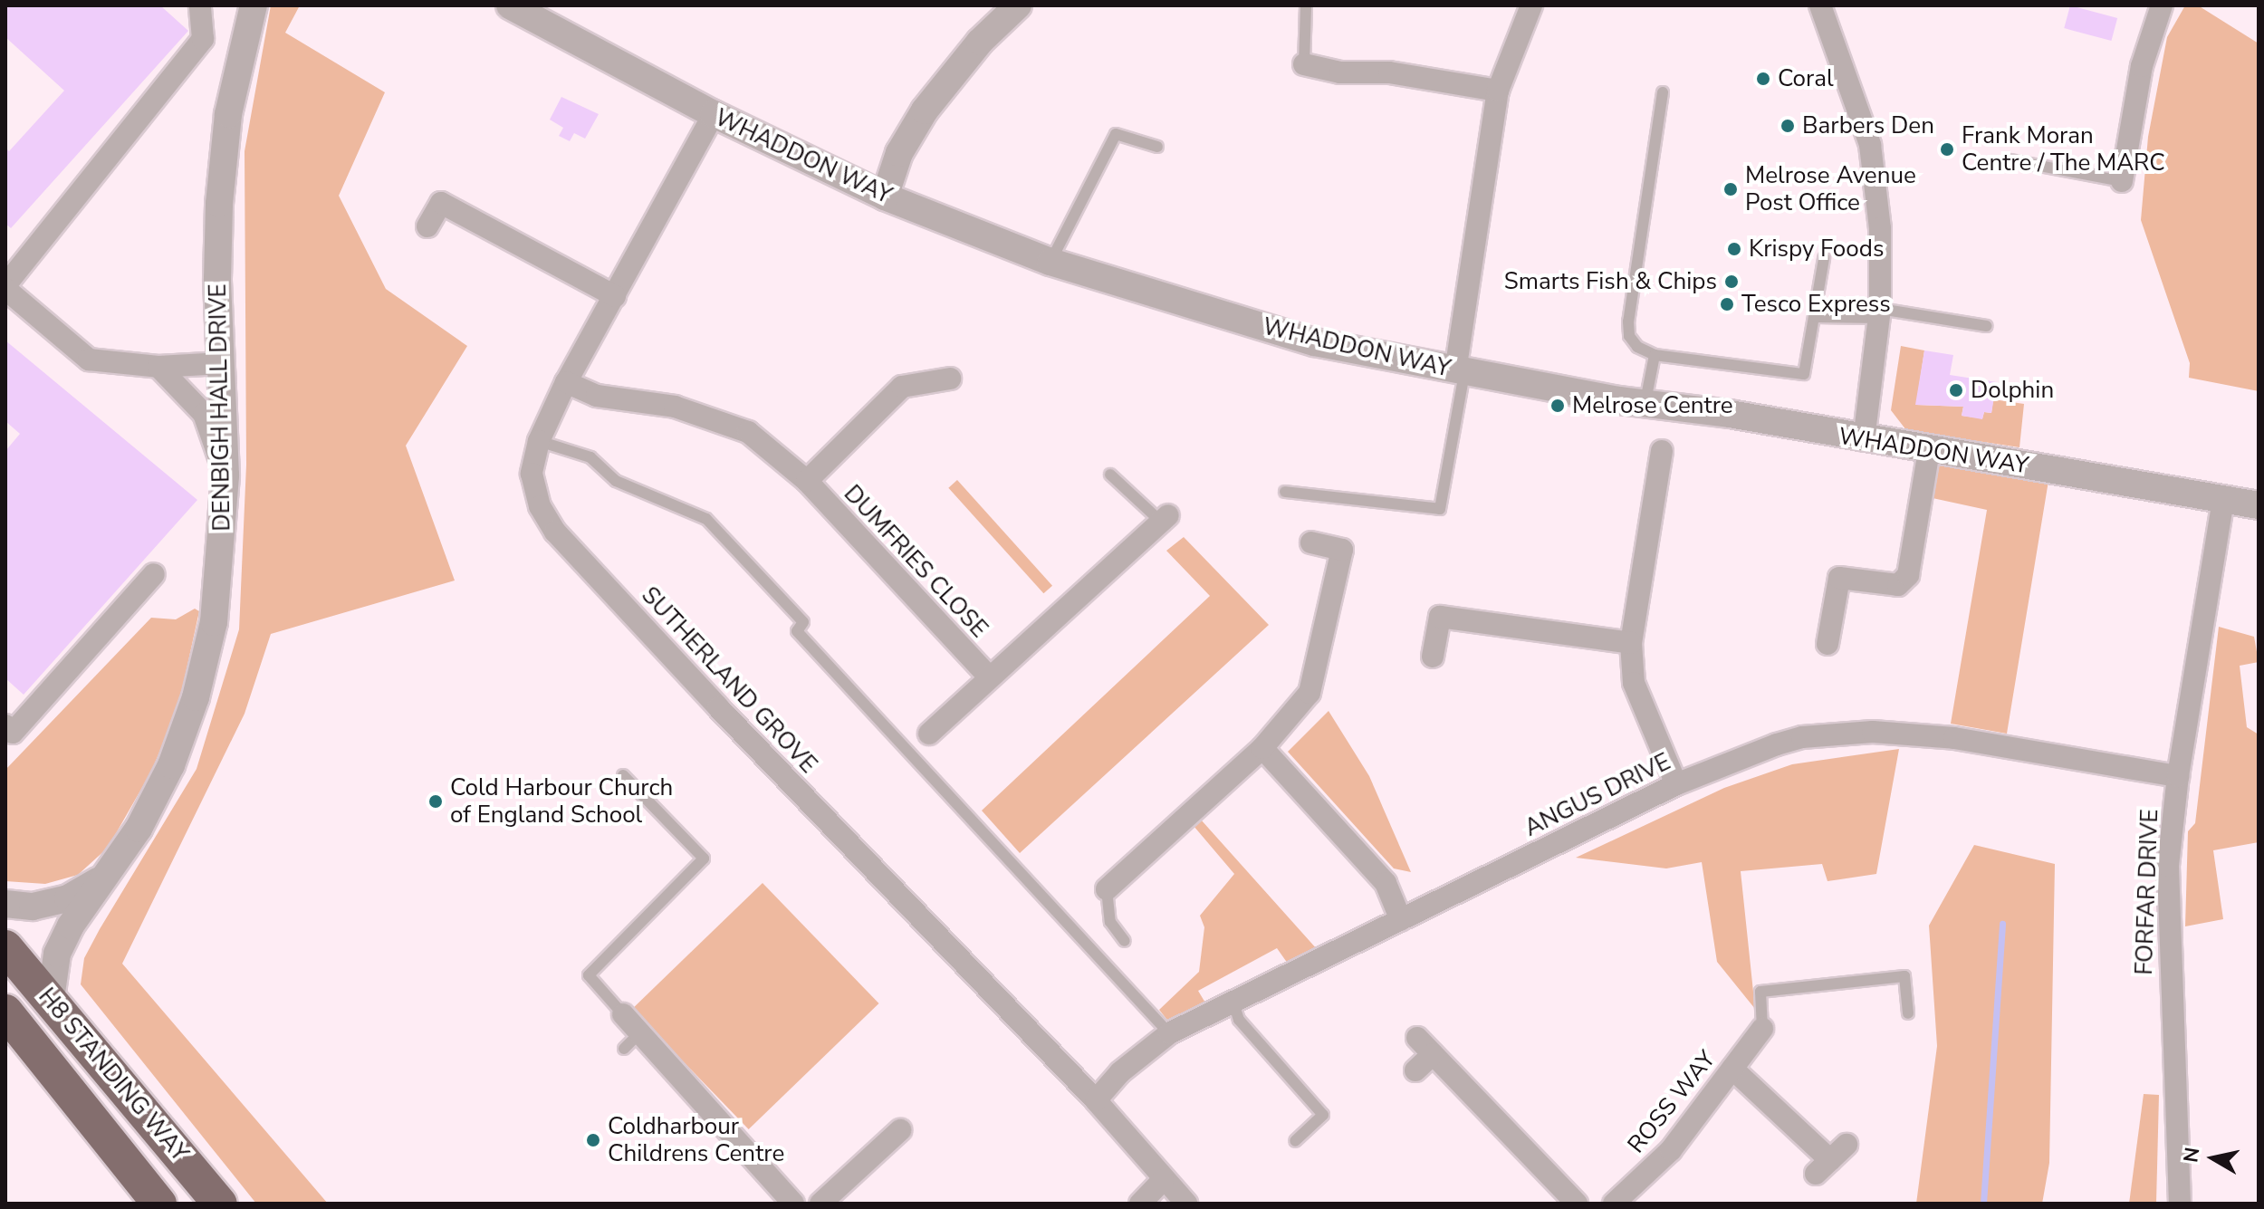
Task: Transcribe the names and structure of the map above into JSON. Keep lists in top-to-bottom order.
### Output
{
  "streets": {
    "highway": ["H8 STANDING WAY"],
    "street": [
      "WHADDON WAY",
      "DENBIGH HALL DRIVE",
      "DUMFRIES CLOSE",
      "SUTHERLAND GROVE",
      "ANGUS DRIVE",
      "FORFAR DRIVE",
      "ROSS WAY"
    ]
  },
  "crossings": [
    ["WHADDON WAY", "SUTHERLAND GROVE"],
    ["WHADDON WAY", "FORFAR DRIVE"],
    ["DENBIGH HALL DRIVE", "H8 STANDING WAY"],
    ["DUMFRIES CLOSE", "SUTHERLAND GROVE"],
    ["SUTHERLAND GROVE", "ANGUS DRIVE"],
    ["ANGUS DRIVE", "FORFAR DRIVE"]
  ],
  "places": [
    "Coral",
    "Barbers Den",
    "Frank Moran Centre / The MARC",
    "Melrose Avenue Post Office",
    "Krispy Foods",
    "Smarts Fish & Chips",
    "Tesco Express",
    "Dolphin",
    "Melrose Centre",
    "Cold Harbour Church of England School",
    "Coldharbour Childrens Centre"
  ],
  "north": "left"
}
